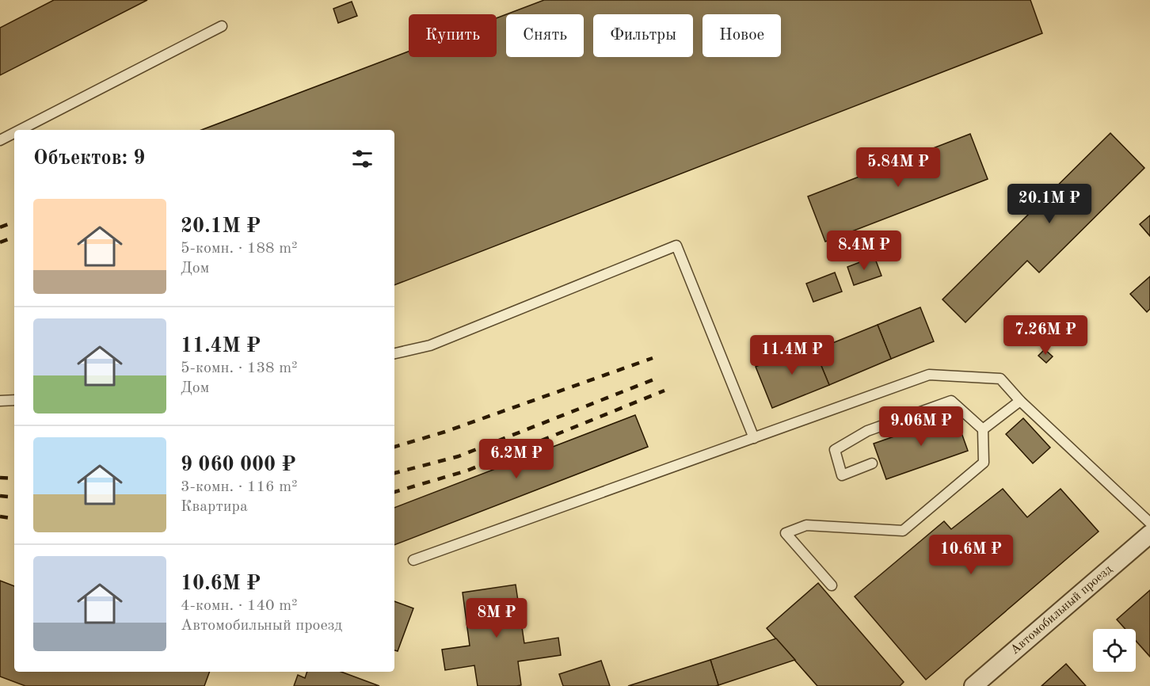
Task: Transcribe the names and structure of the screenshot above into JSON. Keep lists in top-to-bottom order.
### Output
{
  "streets": {
    "street": ["Автомобильный проезд"]
  },
  "page": {
    "chip": [
      "Купить",
      "Снять",
      "Фильтры",
      "Новое"
    ],
    "heading": "Объектов: 9",
    "price": [
      "5.84M ₽",
      "20.1M ₽",
      "8.4M ₽",
      "7.26M ₽",
      "11.4M ₽",
      "9.06M ₽",
      "6.2M ₽",
      "10.6M ₽",
      "8M ₽"
    ],
    "list": [
      {
        "name": "20.1M ₽",
        "note": "5-комн. · 188 m² · Дом"
      },
      {
        "name": "11.4M ₽",
        "note": "5-комн. · 138 m² · Дом"
      },
      {
        "name": "9 060 000 ₽",
        "note": "3-комн. · 116 m² · Квартира"
      },
      {
        "name": "10.6M ₽",
        "note": "4-комн. · 140 m² · Автомобильный проезд"
      }
    ]
  }
}
